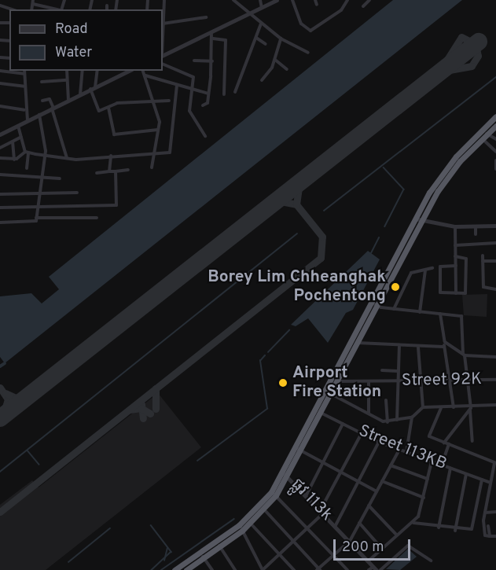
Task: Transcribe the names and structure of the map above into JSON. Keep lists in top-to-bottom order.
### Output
{
  "streets": {
    "street": ["Street 92K", "Street 113KB", "ផ្លូវ 113k"]
  },
  "places": ["Borey Lim Chheanghak Pochentong", "Airport Fire Station"],
  "legend": ["Road", "Water"],
  "scale_bar": "200 m"
}
